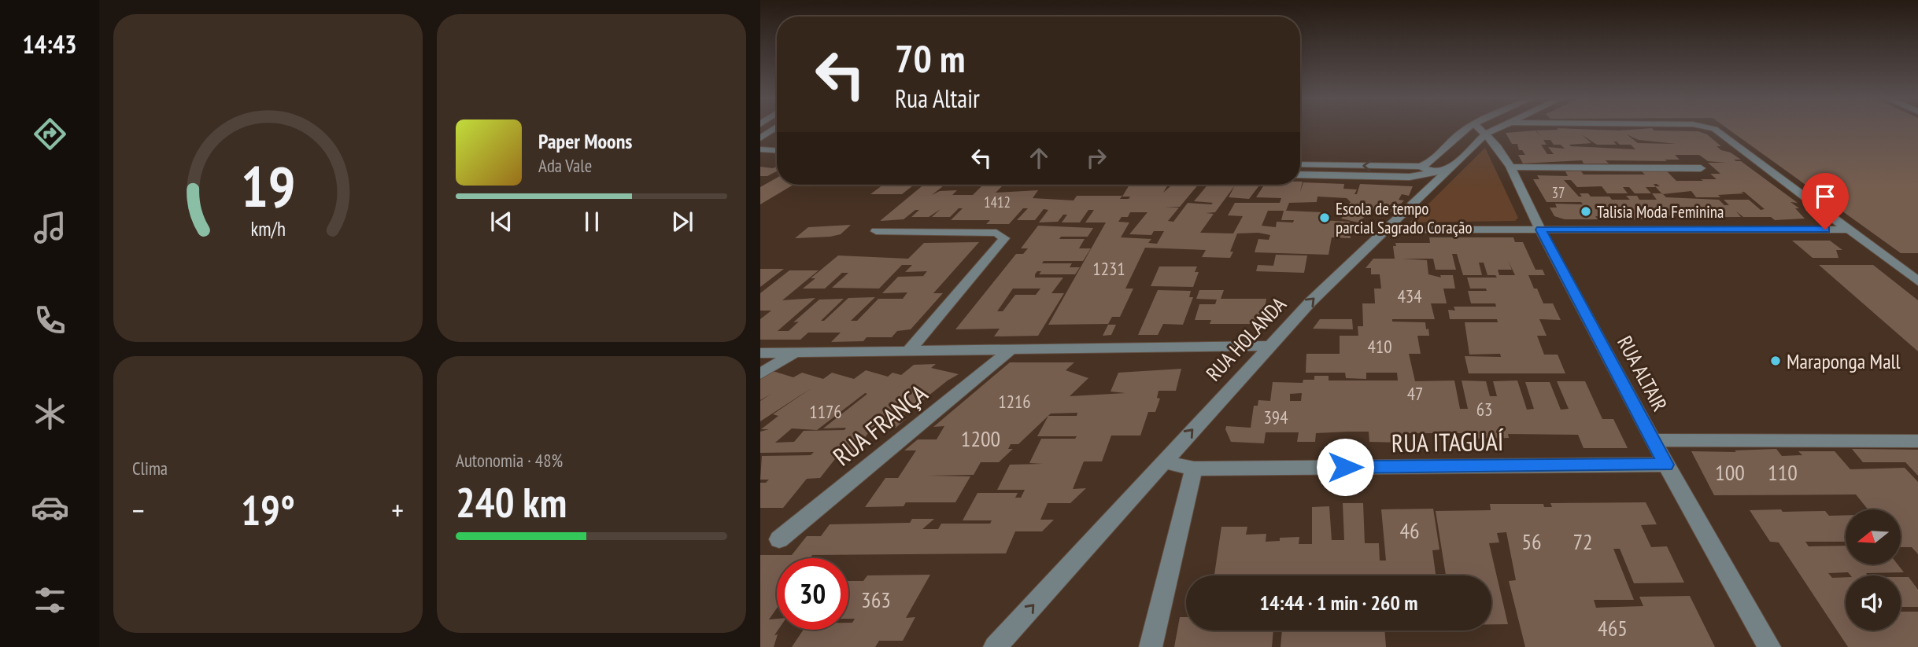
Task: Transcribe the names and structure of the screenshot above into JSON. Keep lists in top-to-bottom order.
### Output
{
  "streets": {
    "street": [
      "RUA HOLANDA",
      "RUA ALTAIR",
      "RUA FRANÇA",
      "RUA ITAGUAÍ"
    ]
  },
  "crossings": [
    ["RUA HOLANDA", "RUA ALTAIR"],
    ["RUA HOLANDA", "RUA FRANÇA"],
    ["RUA HOLANDA", "RUA ITAGUAÍ"],
    ["RUA ALTAIR", "RUA ITAGUAÍ"]
  ],
  "one_way": ["RUA HOLANDA"],
  "places": ["Talisia Moda Feminina", "Escola de tempo parcial Sagrado Coração", "Maraponga Mall"],
  "house_numbers": [
    "37",
    "1412",
    "1231",
    "434",
    "410",
    "47",
    "1216",
    "63",
    "1176",
    "394",
    "1200",
    "100",
    "110",
    "46",
    "56",
    "72",
    "363",
    "465"
  ],
  "north": "left",
  "page": {
    "tabs": "14:43",
    "turn": ["70 m", "Rua Altair"],
    "song": ["Paper Moons", "Ada Vale"],
    "tile": [
      "Clima",
      ["Autonomia · 48%", "240 km"]
    ],
    "heat": ["−", "19°", "+"],
    "limit": "30",
    "trip": "14:44 · 1 min · 260 m",
    "gauge": ["19", "km/h"]
  }
}
